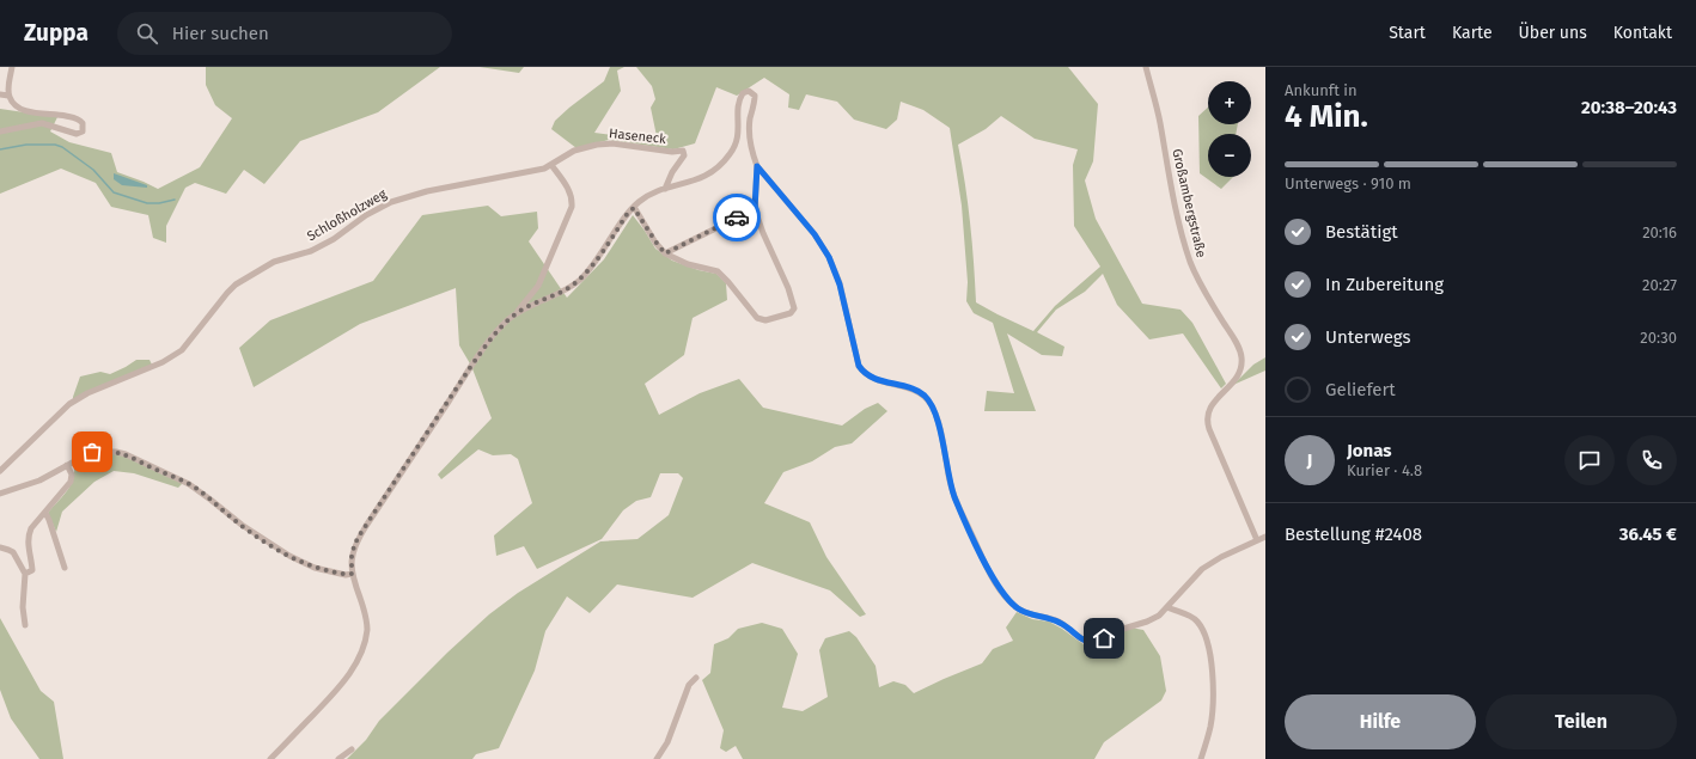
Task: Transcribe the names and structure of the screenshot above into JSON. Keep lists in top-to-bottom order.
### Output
{
  "streets": {
    "street": ["Haseneck", "Großambergstraße", "Schloßholzweg"]
  },
  "crossings": [
    ["Haseneck", "Schloßholzweg"]
  ],
  "page": {
    "header": "Zuppa",
    "search": "Hier suchen",
    "nav": [
      "Start",
      "Karte",
      "Über uns",
      "Kontakt"
    ],
    "heading": ["4 Min.", "Ankunft in", "20:38–20:43"],
    "panel": [
      "Jonas",
      "Kurier · 4.8",
      "Bestellung #2408",
      "36.45 €"
    ],
    "map_buttons": ["+", "−"],
    "bar": "Unterwegs · 910 m",
    "list": [
      ["Bestätigt", "20:16"],
      ["In Zubereitung", "20:27"],
      ["Unterwegs", "20:30"],
      "Geliefert"
    ],
    "round": "J",
    "buttons": ["Hilfe", "Teilen"]
  }
}
